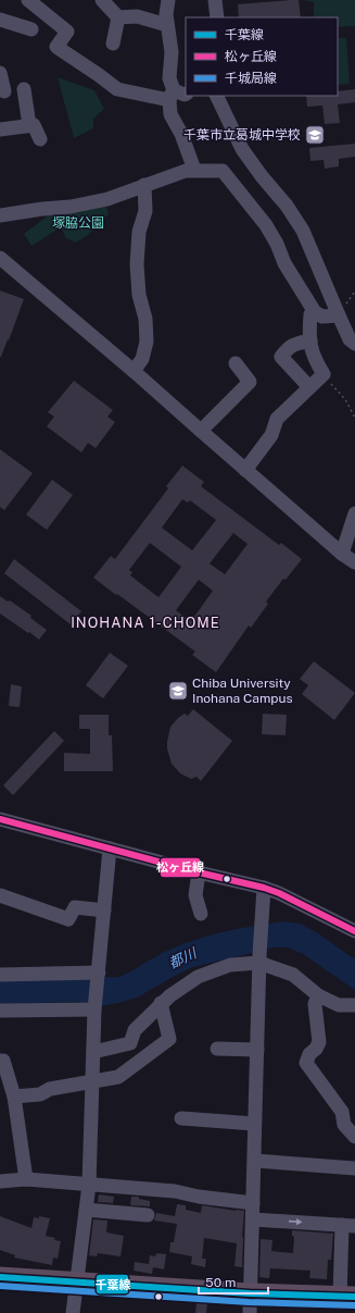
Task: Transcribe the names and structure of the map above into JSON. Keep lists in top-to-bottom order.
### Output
{
  "districts": ["INOHANA 1-CHOME"],
  "water": ["都川"],
  "parks": ["塚脇公園"],
  "places": {
    "school or university": ["千葉市立葛城中学校", "Chiba University Inohana Campus"]
  },
  "lines": ["transit line 松ヶ丘線", "transit line 千葉線", "transit line 千城局線"],
  "legend": ["千葉線", "松ヶ丘線", "千城局線"],
  "scale_bar": "50 m"
}
